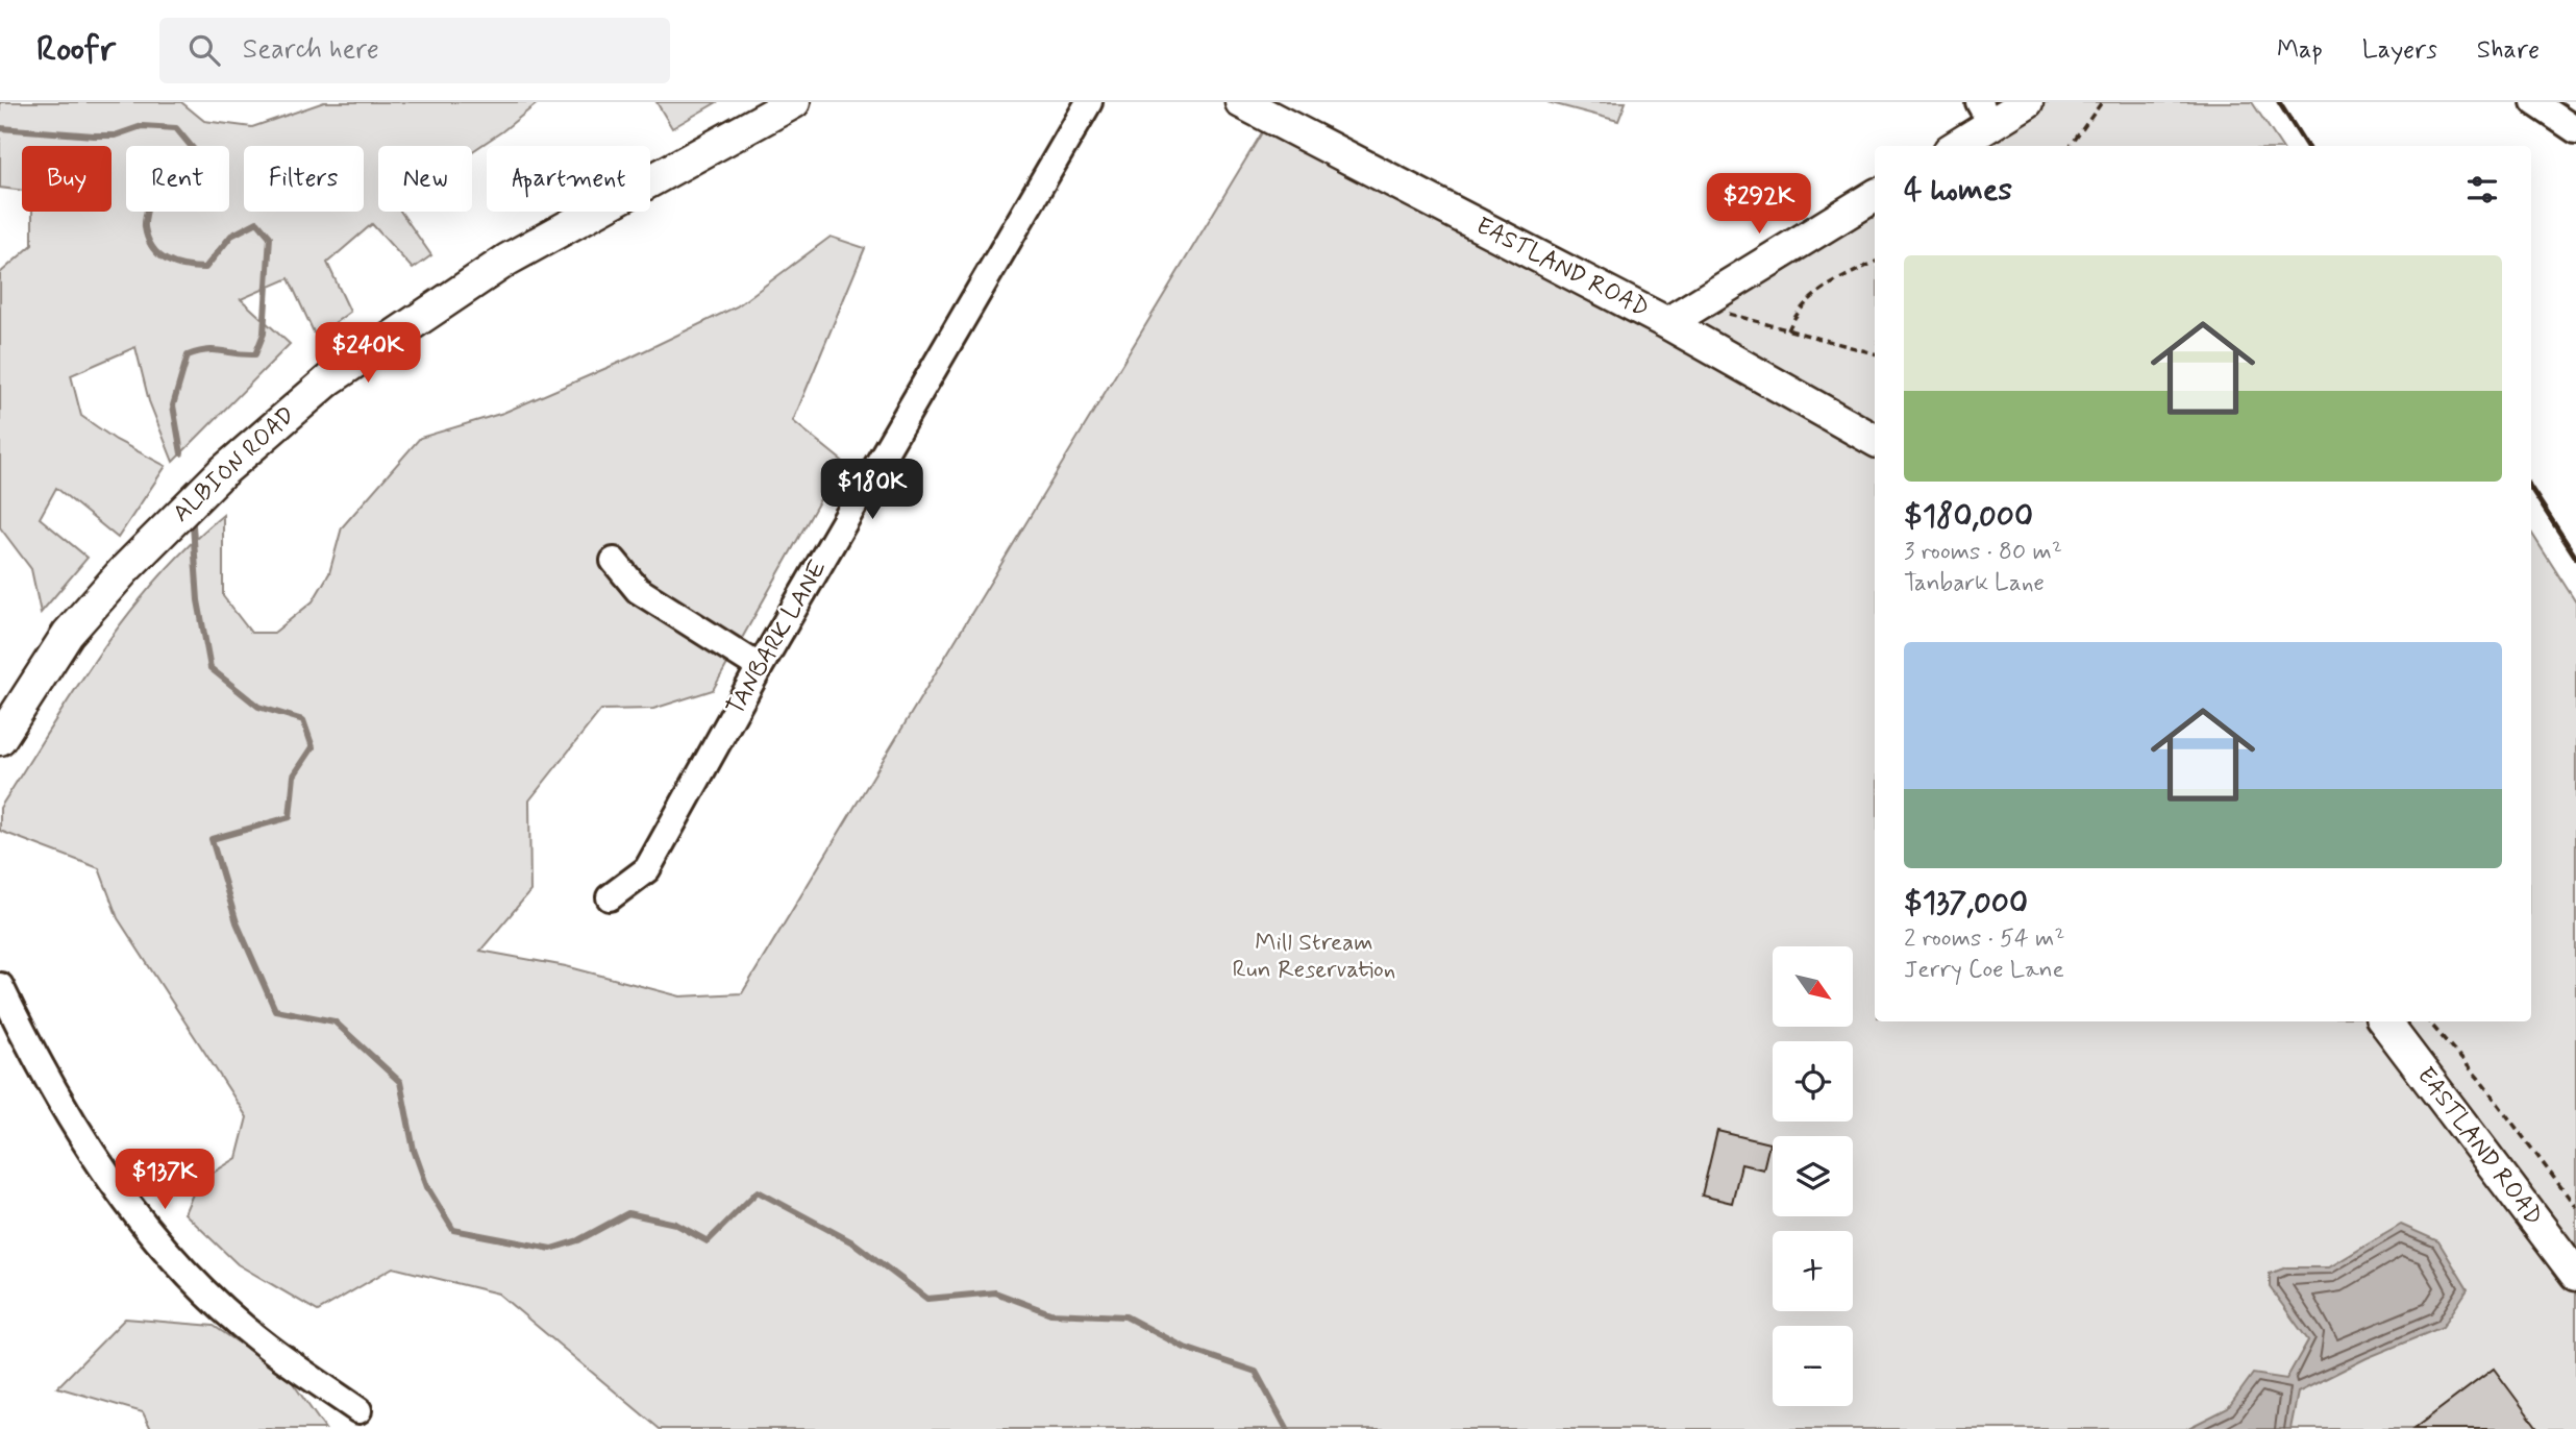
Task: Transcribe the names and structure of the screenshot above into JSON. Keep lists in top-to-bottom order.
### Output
{
  "streets": {
    "street": ["EASTLAND ROAD", "ALBION ROAD", "TANBARK LANE"]
  },
  "parks": ["Mill Stream Run Reservation"],
  "north": "bottom right",
  "page": {
    "header": "Roofr",
    "search": "Search here",
    "nav": ["Map", "Layers", "Share"],
    "chip": [
      "Buy",
      "Rent",
      "Filters",
      "New",
      "Apartment"
    ],
    "heading": "4 homes",
    "price": [
      "$292K",
      "$240K",
      "$180K",
      "$137K"
    ],
    "list": [
      {
        "name": "$180,000",
        "note": "3 rooms · 80 m² · Tanbark Lane"
      },
      {
        "name": "$137,000",
        "note": "2 rooms · 54 m² · Jerry Coe Lane"
      }
    ],
    "map_buttons": ["+", "−"]
  }
}
